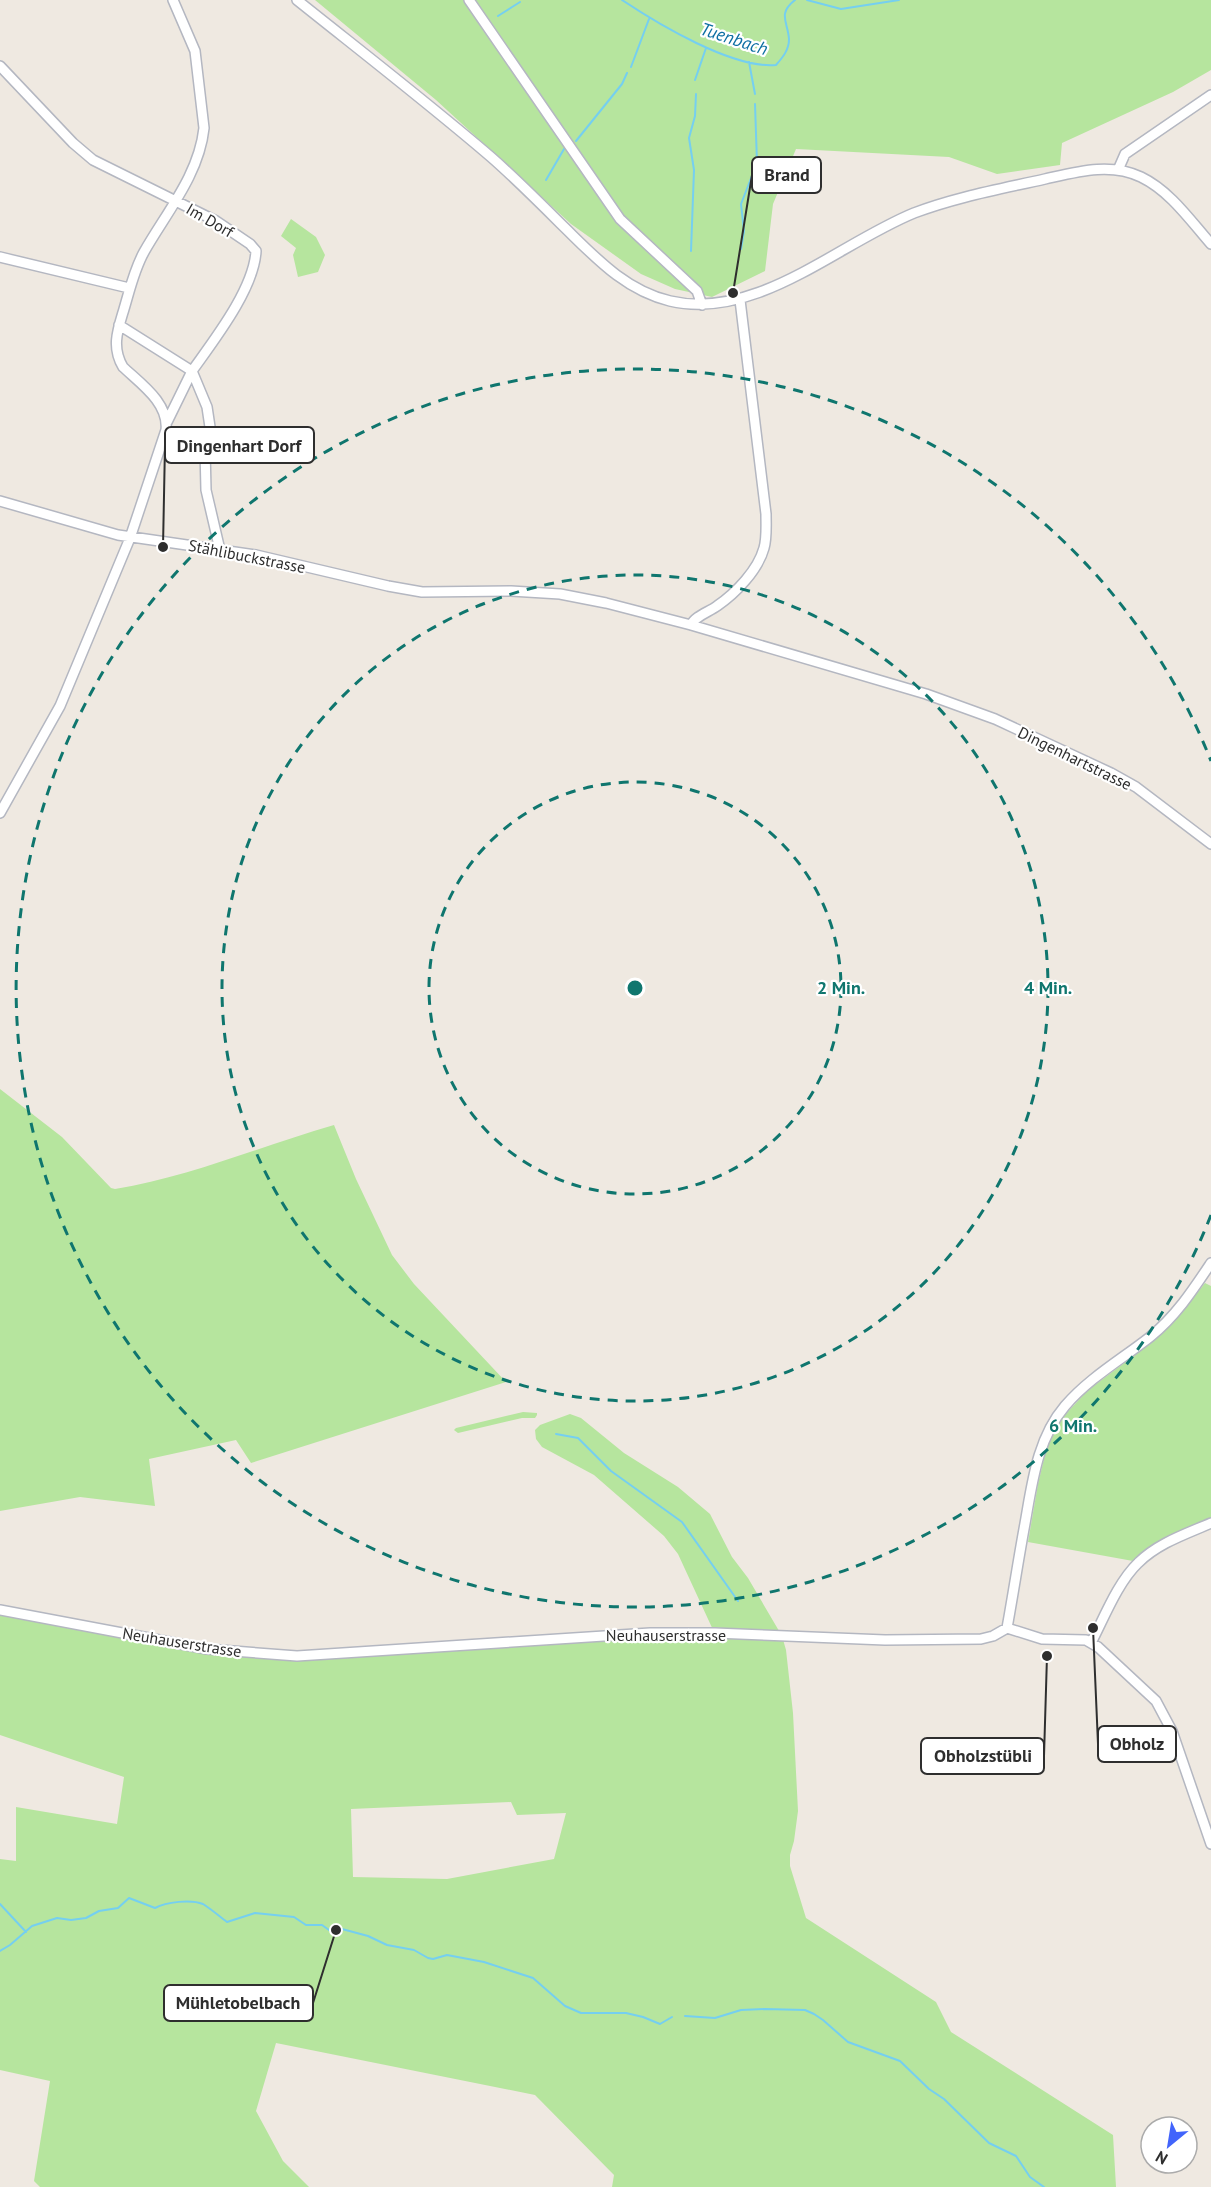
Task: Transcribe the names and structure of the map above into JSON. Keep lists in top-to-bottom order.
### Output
{
  "streets": {
    "street": [
      "Im Dorf",
      "Stählibuckstrasse",
      "Dingenhartstrasse",
      "Neuhauserstrasse"
    ]
  },
  "crossings": [
    ["Stählibuckstrasse", "Dingenhartstrasse"]
  ],
  "water": ["Tuenbach"],
  "places": [
    "Brand",
    "Dingenhart Dorf",
    "Obholz",
    "Obholzstübli",
    "Mühletobelbach"
  ],
  "north": "bottom left",
  "rings": ["2 Min.", "4 Min.", "6 Min."]
}
